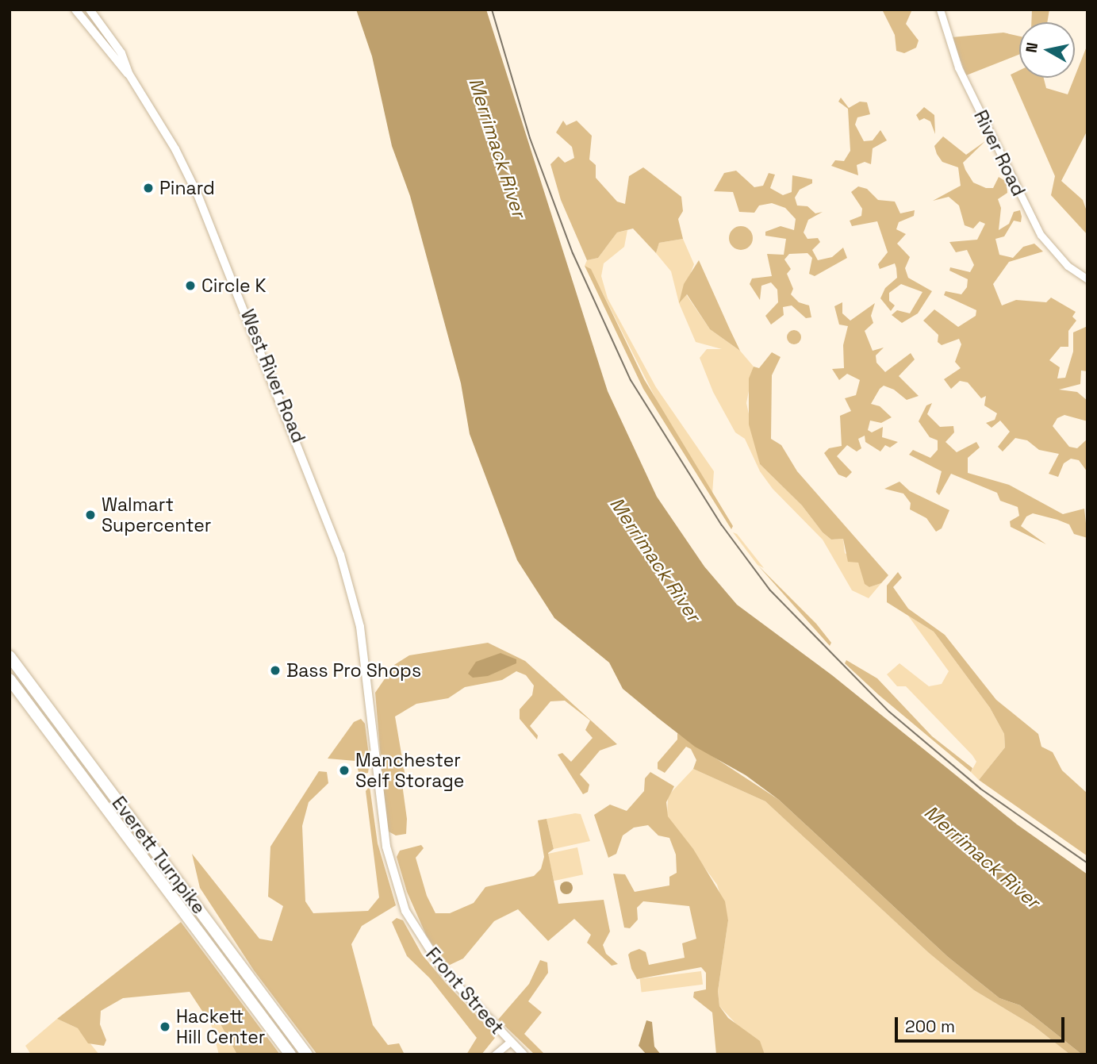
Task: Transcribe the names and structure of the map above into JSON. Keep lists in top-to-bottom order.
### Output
{
  "streets": {
    "highway": ["Everett Turnpike"],
    "main road": ["West River Road", "Front Street"],
    "street": ["River Road"]
  },
  "crossings": [
    ["West River Road", "Front Street"]
  ],
  "water": ["Merrimack River"],
  "places": [
    "Pinard",
    "Circle K",
    "Walmart Supercenter",
    "Bass Pro Shops",
    "Manchester Self Storage",
    "Hackett Hill Center"
  ],
  "scale_bar": "200 m",
  "north": "left"
}
